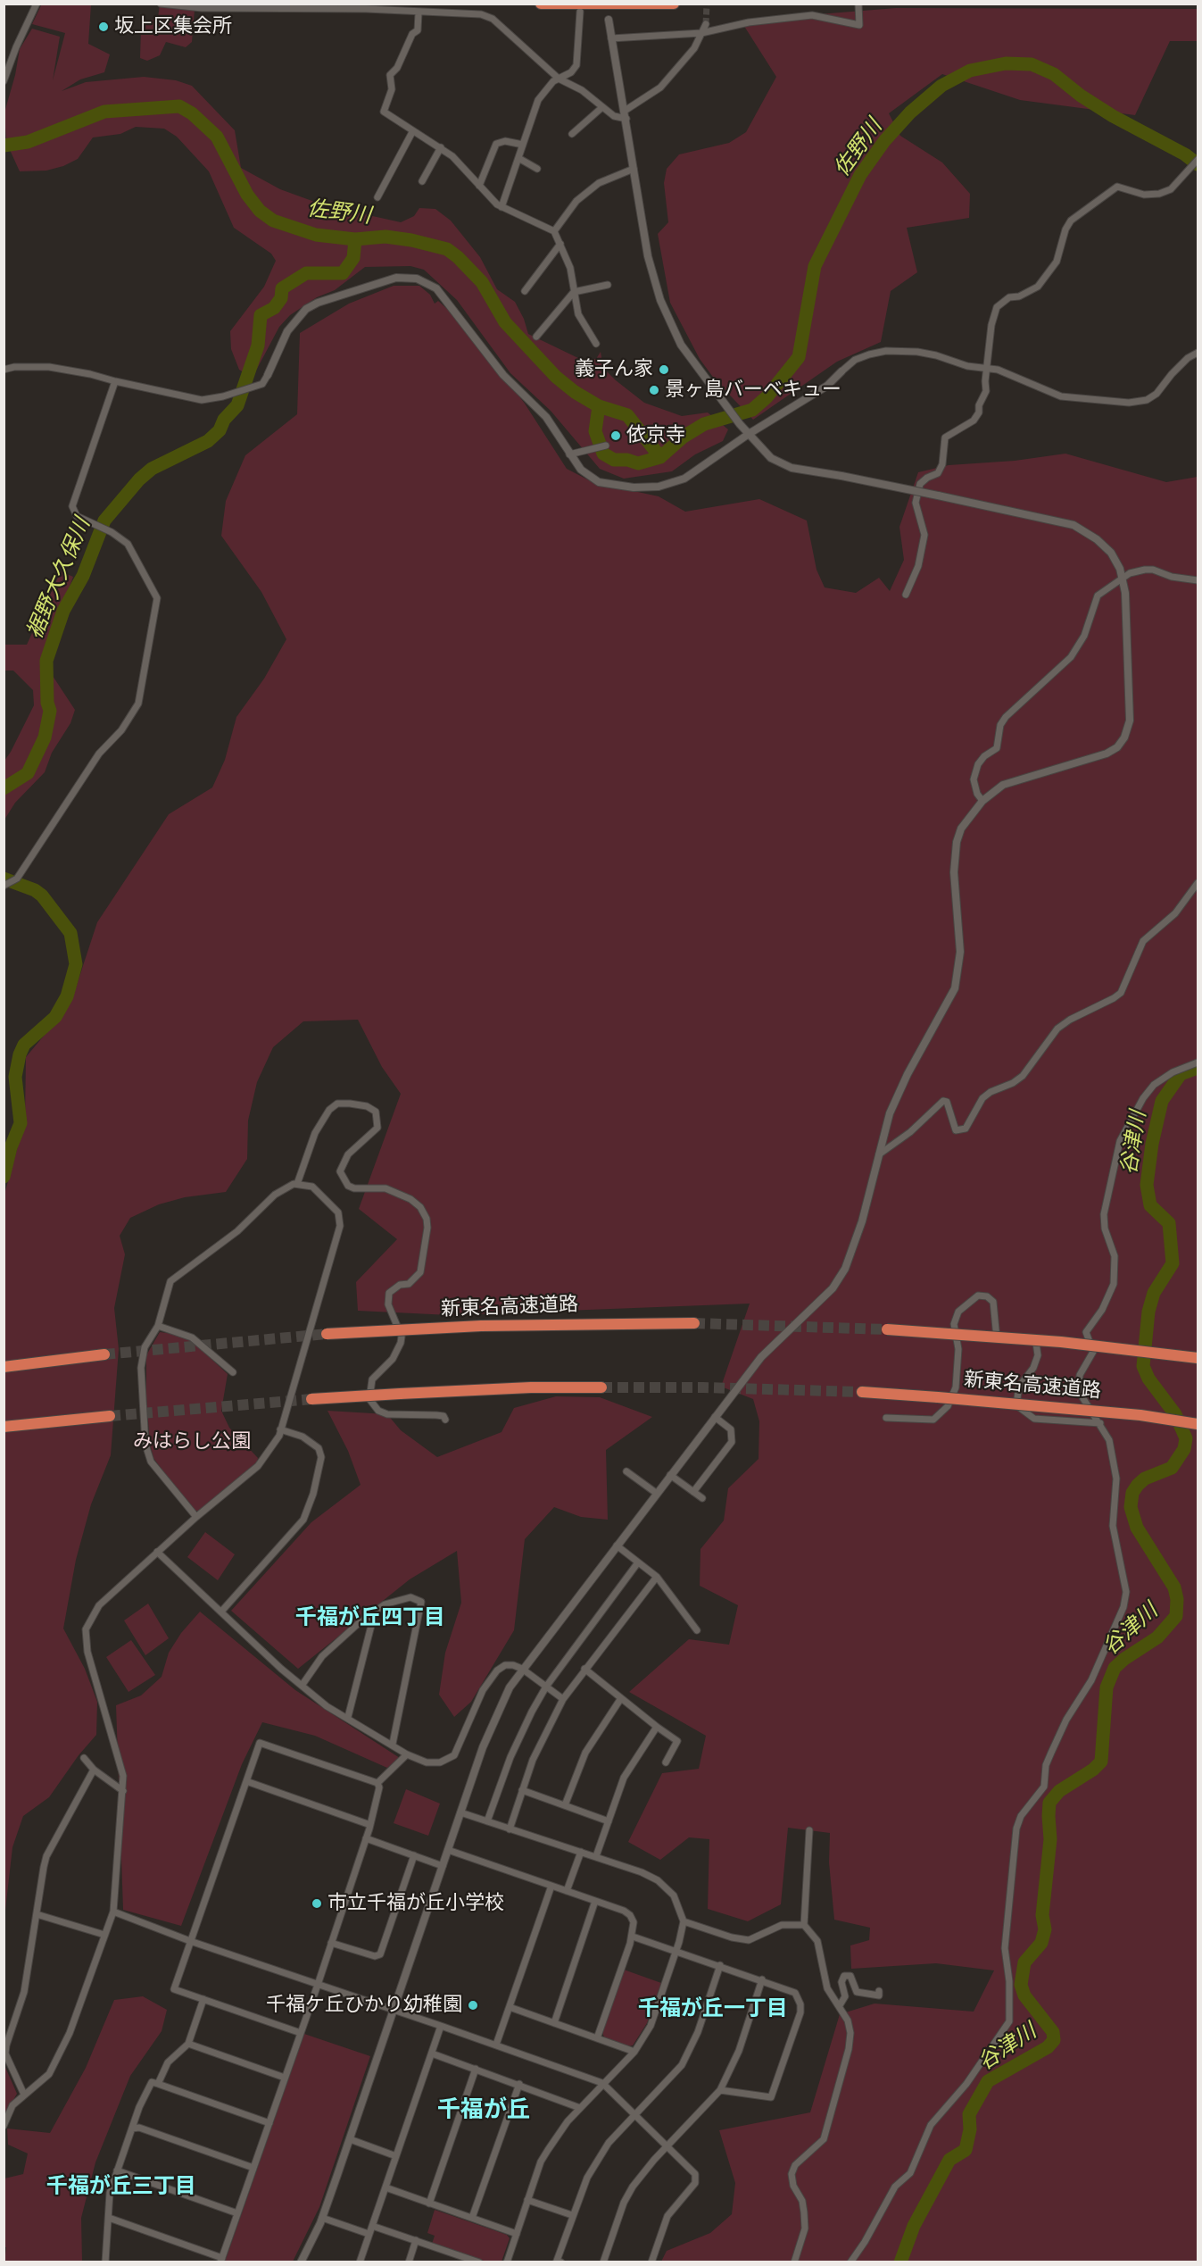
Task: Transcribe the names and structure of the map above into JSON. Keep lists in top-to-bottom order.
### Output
{
  "streets": {
    "highway": ["新東名高速道路"]
  },
  "districts": [
    "千福が丘四丁目",
    "千福が丘一丁目",
    "千福が丘",
    "千福が丘三丁目"
  ],
  "water": ["佐野川", "裾野大久保川", "谷津川"],
  "parks": ["みはらし公園"],
  "places": [
    "坂上区集会所",
    "義子ん家",
    "景ヶ島バーベキュー",
    "依京寺",
    "市立千福が丘小学校",
    "千福ケ丘ひかり幼稚園"
  ]
}
